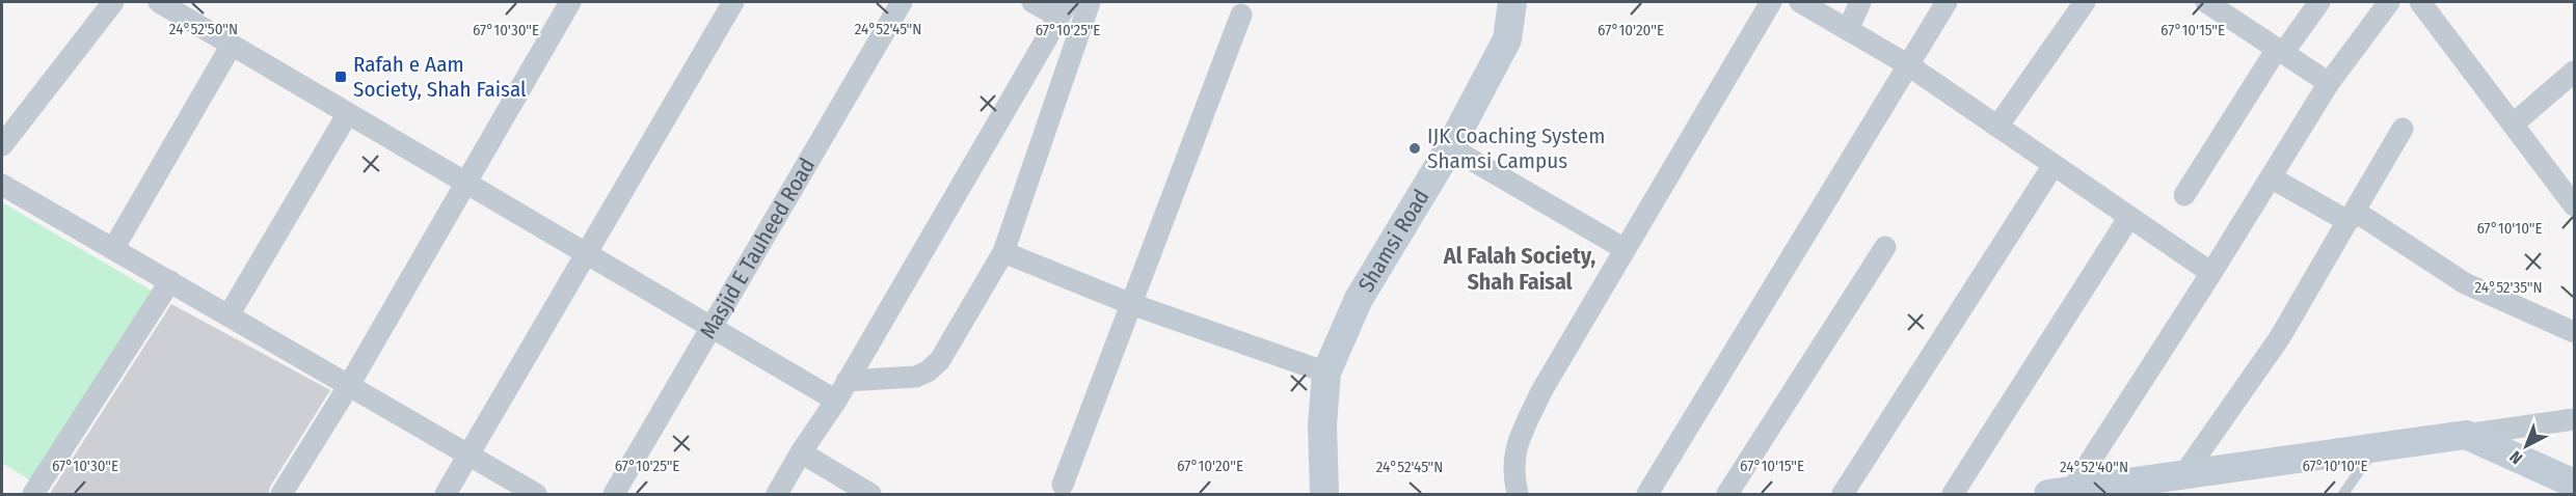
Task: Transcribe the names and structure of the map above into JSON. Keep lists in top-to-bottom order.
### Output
{
  "streets": {
    "street": ["Shamsi Road", "Masjid E Tauheed Road"]
  },
  "districts": ["Al Falah Society, Shah Faisal"],
  "places": {
    "transit": ["Rafah e Aam Society, Shah Faisal"],
    "other": ["IJK Coaching System Shamsi Campus"]
  },
  "north": "bottom left",
  "coordinates": [
    "24°52'50\"N",
    "24°52'45\"N",
    "67°10'30\"E",
    "67°10'25\"E",
    "67°10'20\"E",
    "67°10'15\"E",
    "67°10'10\"E",
    "24°52'35\"N",
    "24°52'40\"N"
  ]
}
